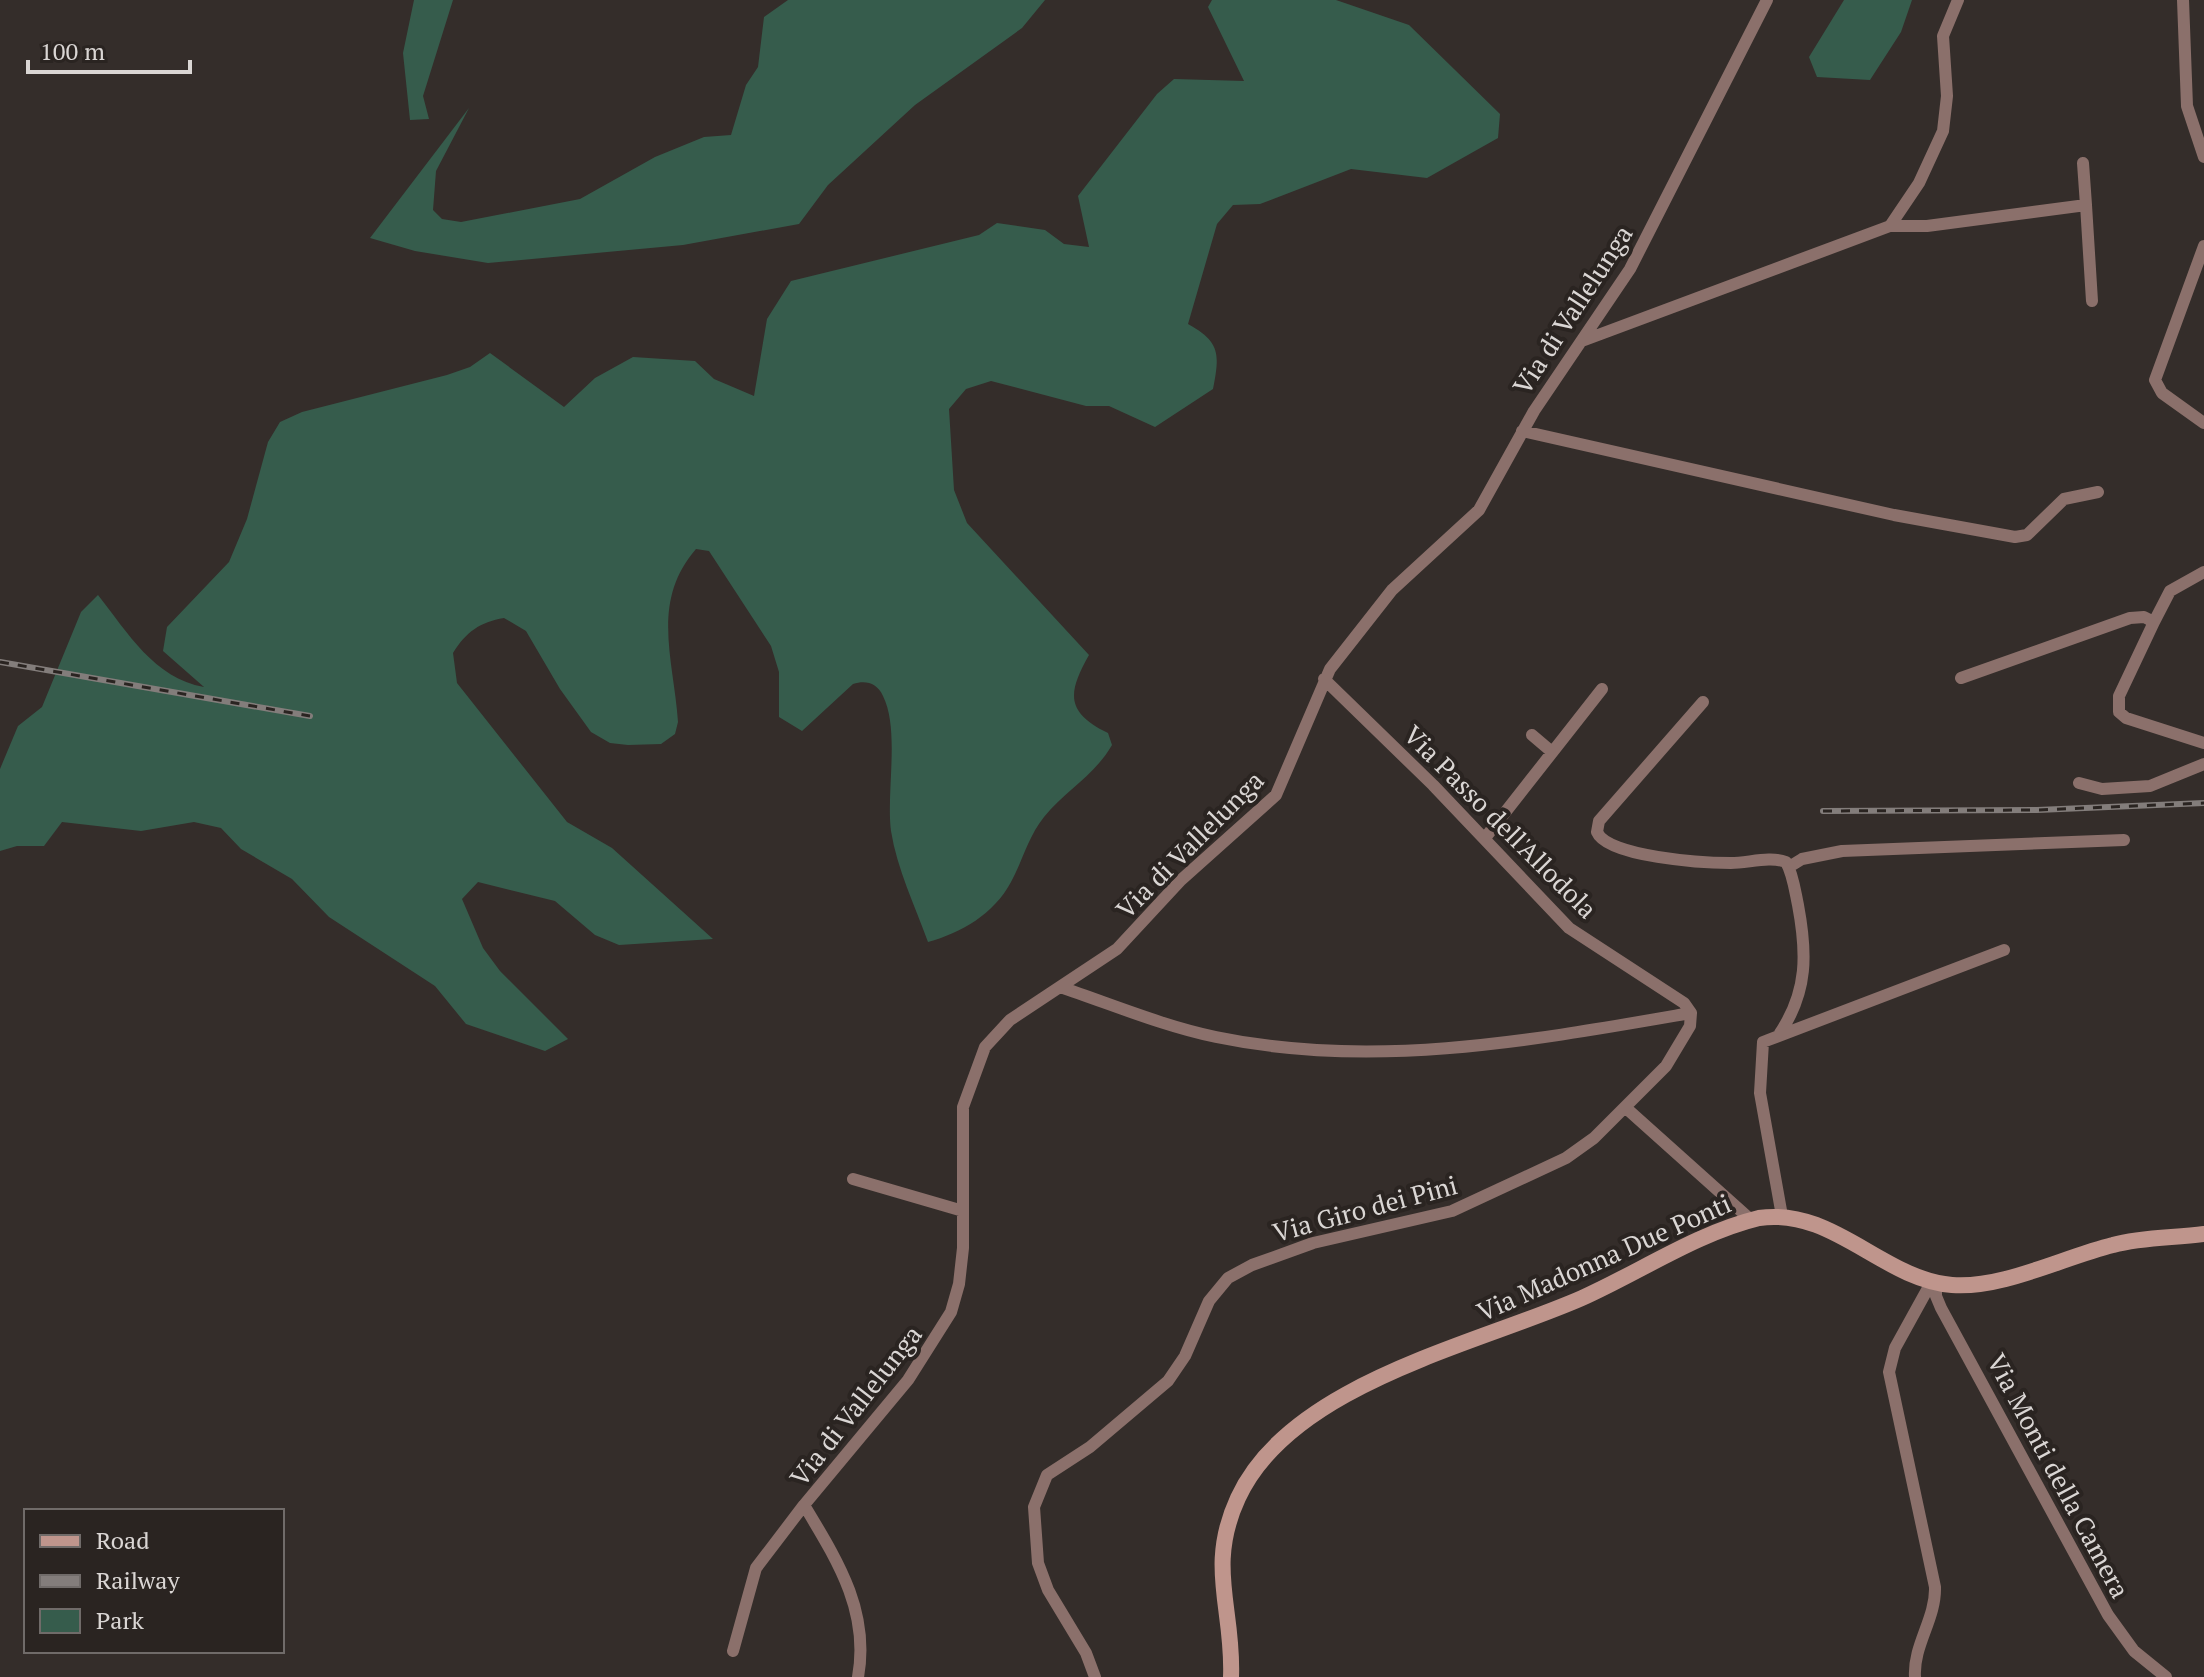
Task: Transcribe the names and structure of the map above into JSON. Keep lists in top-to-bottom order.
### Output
{
  "streets": {
    "main road": ["Via Madonna Due Ponti"],
    "street": [
      "Via di Vallelunga",
      "Via Passo dell'Allodola",
      "Via Giro dei Pini",
      "Via Monti della Camera"
    ]
  },
  "crossings": [
    ["Via di Vallelunga", "Via Passo dell'Allodola"],
    ["Via Passo dell'Allodola", "Via Giro dei Pini"],
    ["Via Madonna Due Ponti", "Via Monti della Camera"]
  ],
  "legend": ["Road", "Railway", "Park"],
  "scale_bar": "100 m"
}
